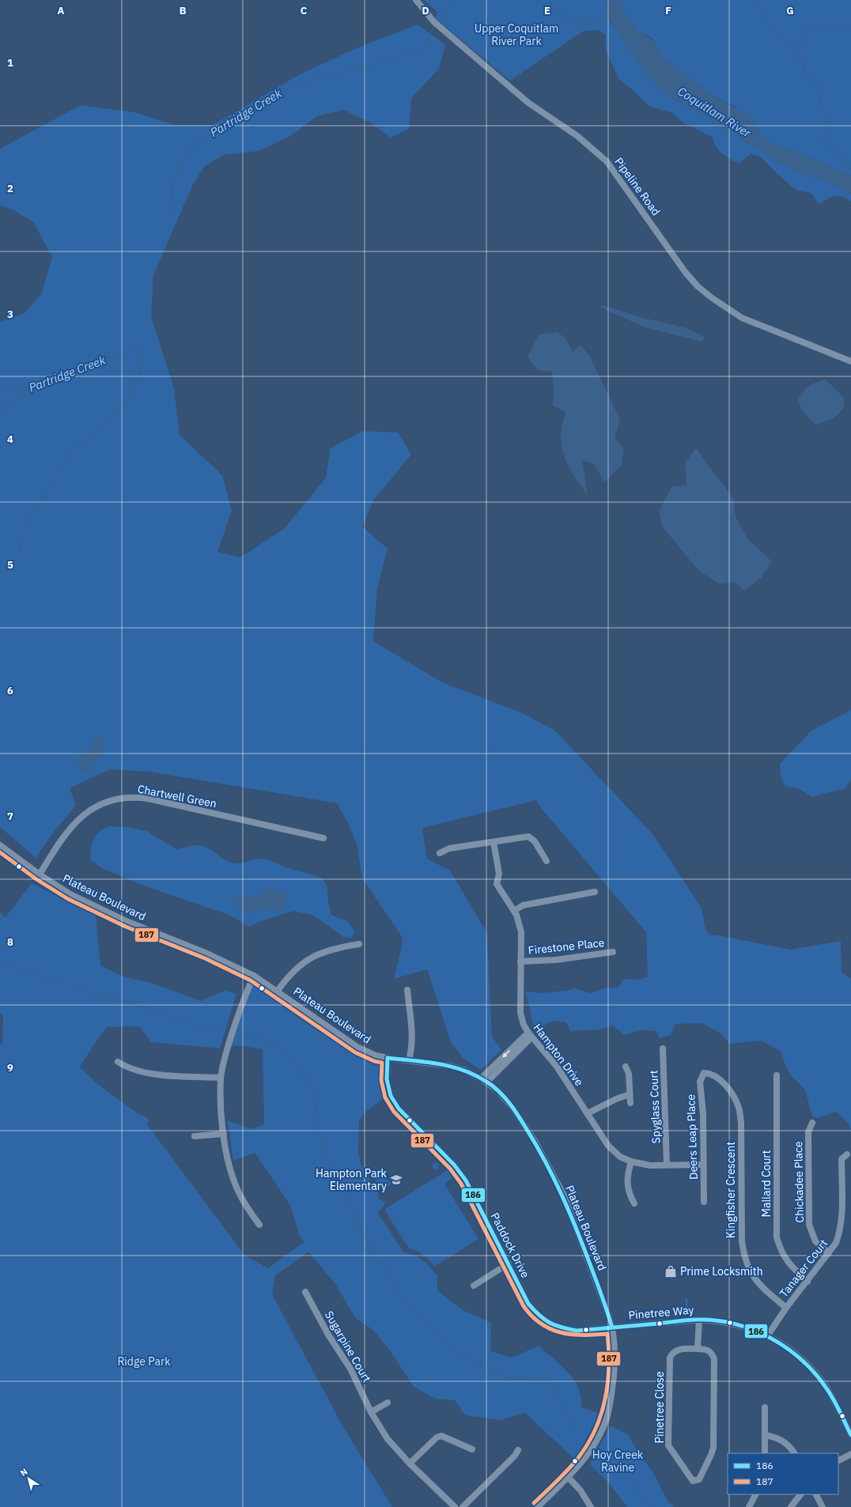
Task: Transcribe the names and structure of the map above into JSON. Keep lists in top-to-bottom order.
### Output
{
  "streets": {
    "street": [
      "Pipeline Road",
      "Chartwell Green",
      "Plateau Boulevard",
      "Firestone Place",
      "Hampton Drive",
      "Spyglass Court",
      "Deers Leap Place",
      "Chickadee Place",
      "Mallard Court",
      "Kingfisher Crescent",
      "Paddock Drive",
      "Tanager Court",
      "Pinetree Way",
      "Sugarpine Court",
      "Pinetree Close"
    ]
  },
  "crossings": [
    ["Chartwell Green", "Plateau Boulevard"],
    ["Plateau Boulevard", "Paddock Drive"],
    ["Plateau Boulevard", "Pinetree Way"],
    ["Firestone Place", "Hampton Drive"],
    ["Hampton Drive", "Spyglass Court"],
    ["Hampton Drive", "Deers Leap Place"],
    ["Deers Leap Place", "Kingfisher Crescent"],
    ["Chickadee Place", "Tanager Court"],
    ["Mallard Court", "Tanager Court"],
    ["Kingfisher Crescent", "Tanager Court"],
    ["Paddock Drive", "Pinetree Way"],
    ["Tanager Court", "Pinetree Way"]
  ],
  "water": ["Coquitlam River", "Partridge Creek"],
  "parks": ["Upper Coquitlam River Park", "Ridge Park", "Hoy Creek Ravine"],
  "places": {
    "school or university": ["Hampton Park Elementary"],
    "shop": ["Prime Locksmith"]
  },
  "lines": ["transit line 187", "transit line 186"],
  "legend": ["186", "187"],
  "north": "top left",
  "grid": {
    "columns": [
      "A",
      "B",
      "C",
      "D",
      "E",
      "F",
      "G"
    ],
    "rows": [
      "1",
      "2",
      "3",
      "4",
      "5",
      "6",
      "7",
      "8",
      "9"
    ]
  }
}
